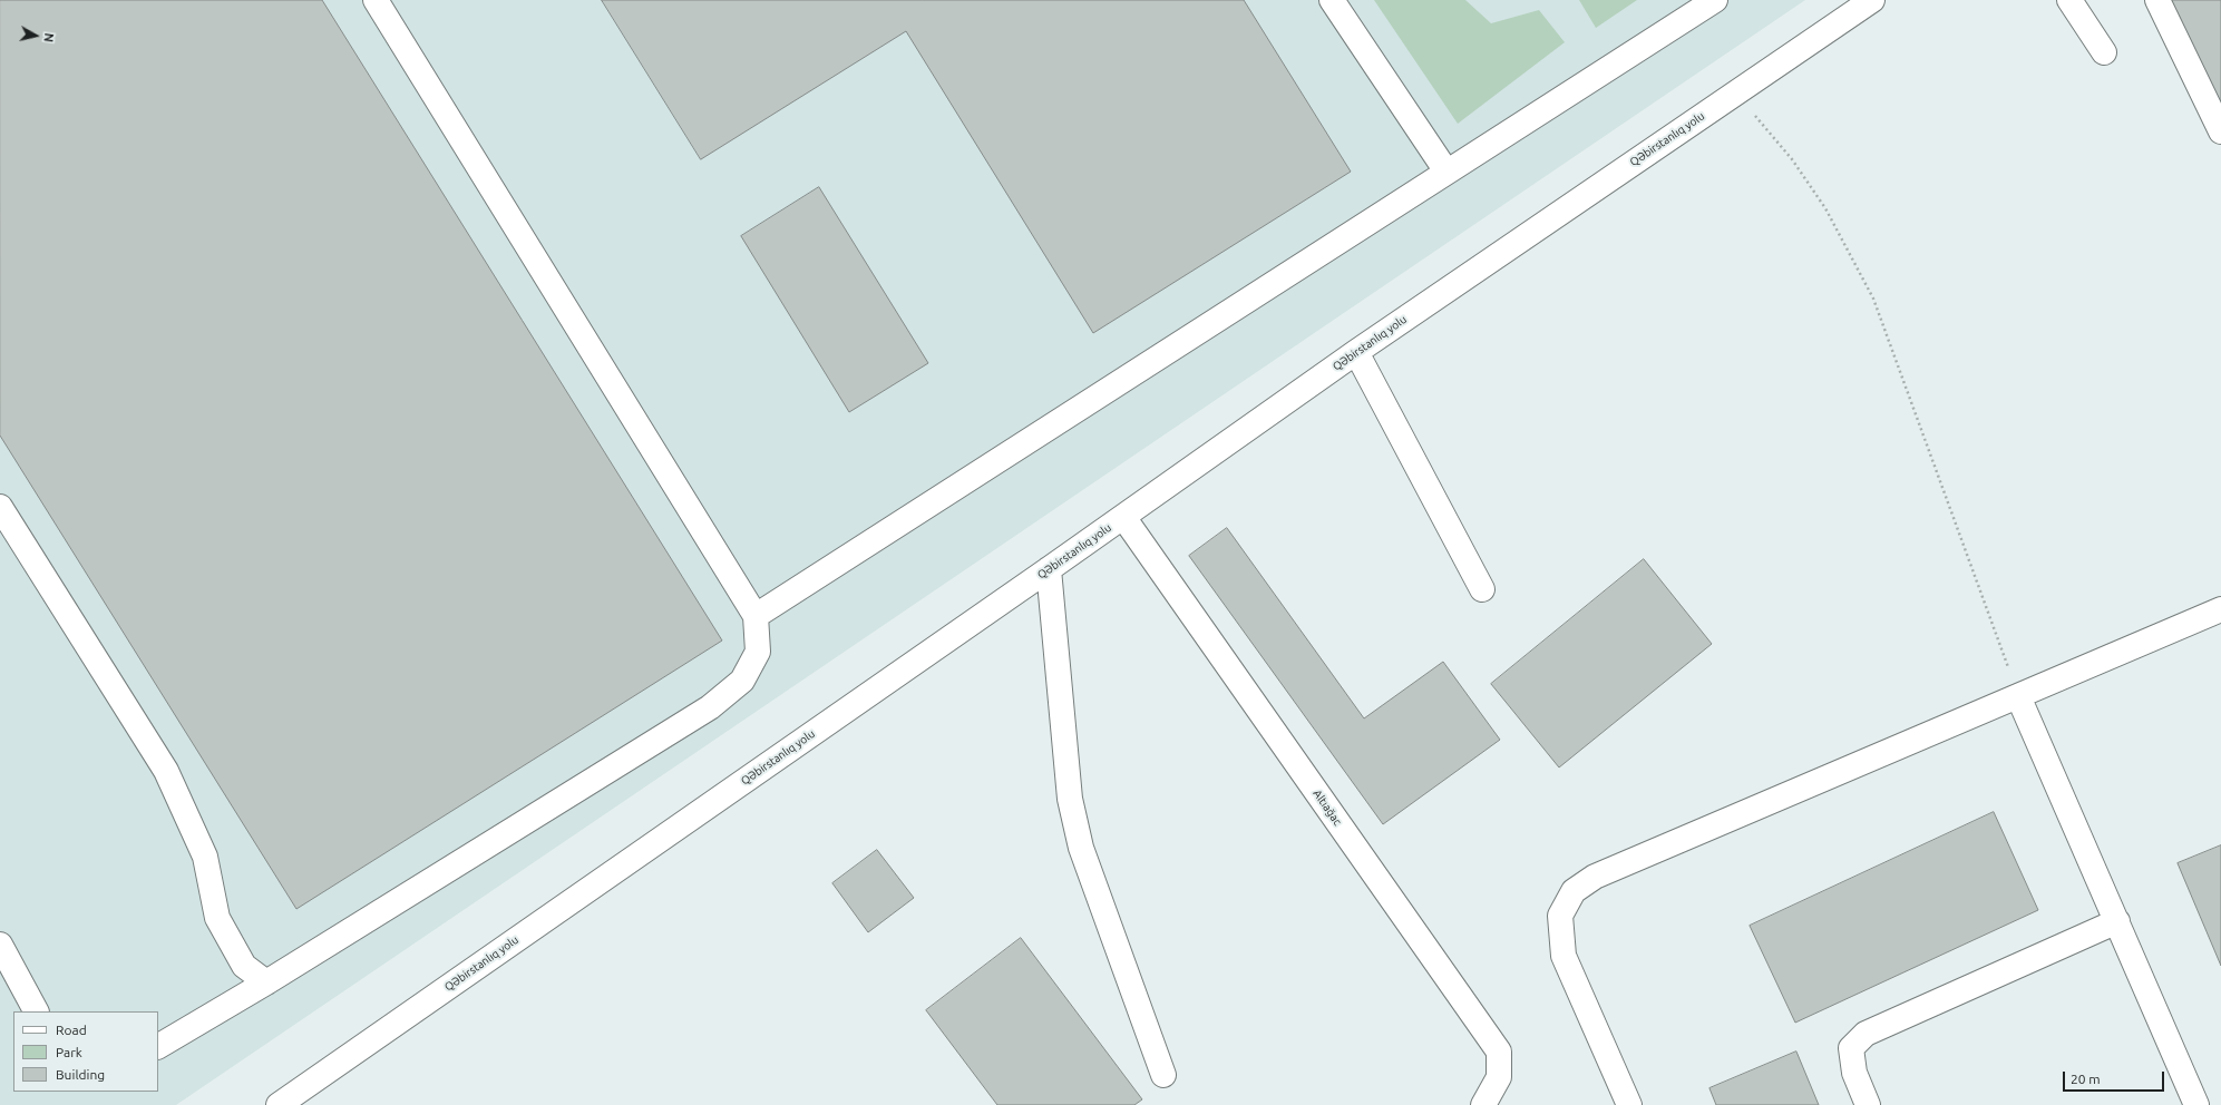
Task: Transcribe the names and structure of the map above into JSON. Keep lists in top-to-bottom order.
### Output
{
  "streets": {
    "street": ["Qəbirstanlıq yolu", "Altıağac"]
  },
  "crossings": [
    ["Qəbirstanlıq yolu", "Altıağac"]
  ],
  "legend": ["Road", "Park", "Building"],
  "scale_bar": "20 m",
  "north": "right"
}
